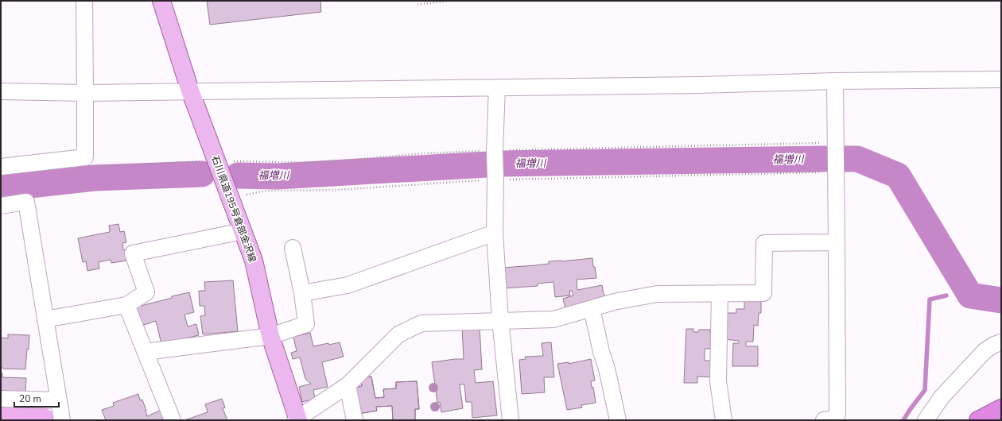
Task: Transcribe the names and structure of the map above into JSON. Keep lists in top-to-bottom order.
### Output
{
  "streets": {
    "main road": ["石川県道195号倉部金沢線"]
  },
  "water": ["福増川"],
  "scale_bar": "20 m"
}
